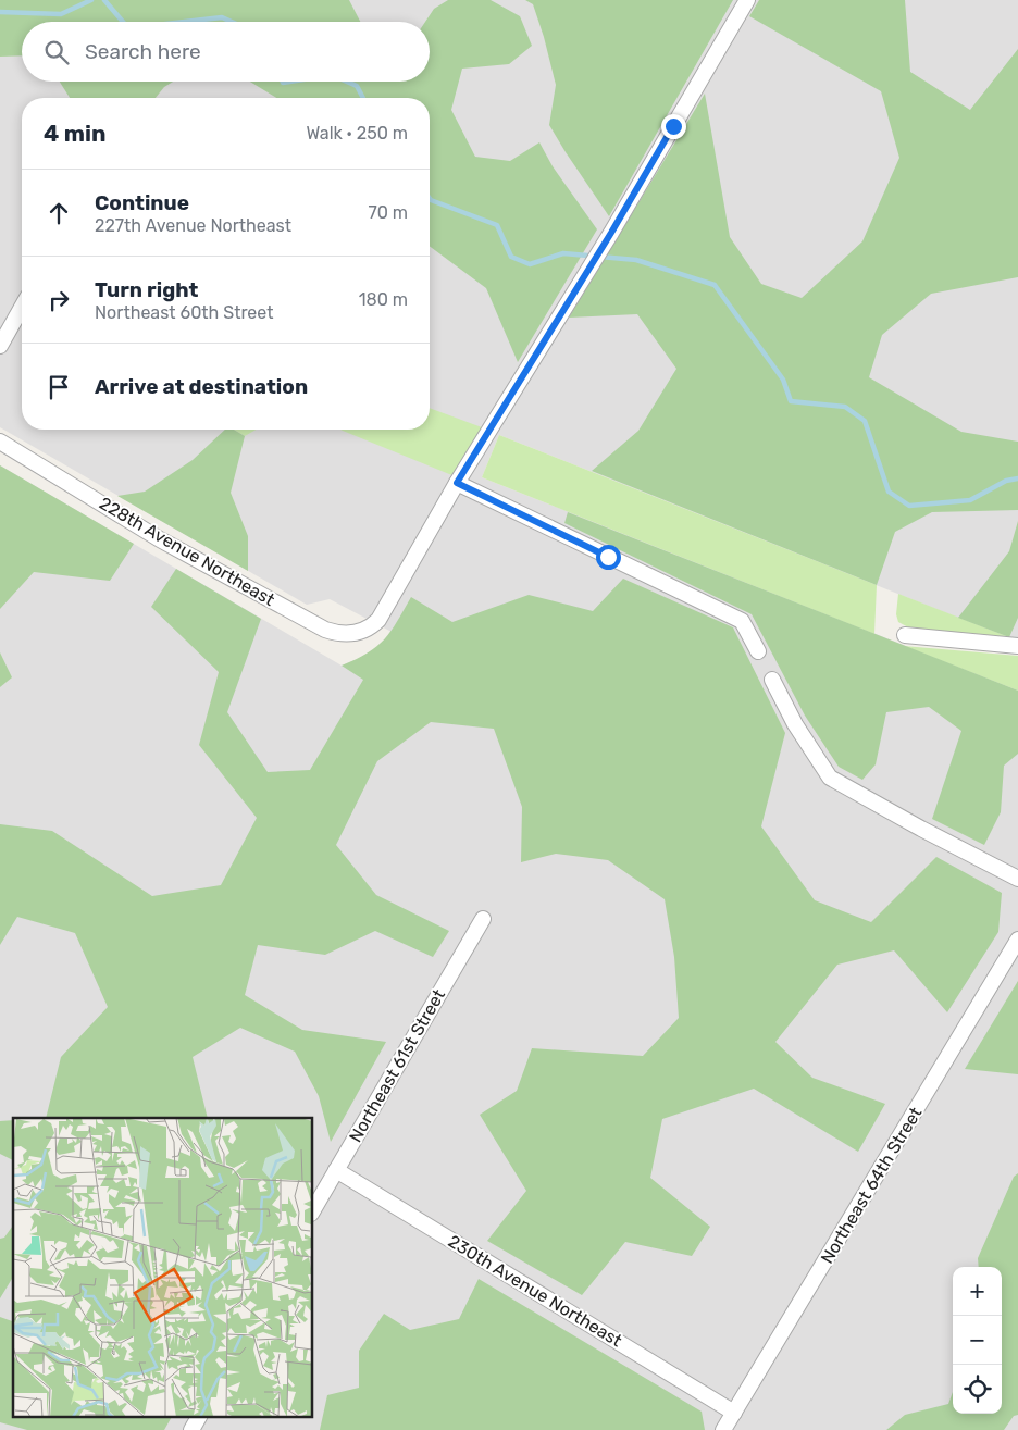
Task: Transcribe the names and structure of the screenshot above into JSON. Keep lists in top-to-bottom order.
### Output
{
  "streets": {
    "street": [
      "228th Avenue Northeast",
      "Northeast 61st Street",
      "Northeast 64th Street",
      "230th Avenue Northeast"
    ]
  },
  "crossings": [
    ["Northeast 61st Street", "230th Avenue Northeast"],
    ["Northeast 64th Street", "230th Avenue Northeast"]
  ],
  "page": {
    "search": "Search here",
    "heading": ["4 min", "Walk · 250 m"],
    "list": [
      ["Continue", "227th Avenue Northeast", "70 m"],
      ["Turn right", "Northeast 60th Street", "180 m"],
      "Arrive at destination"
    ],
    "map_buttons": ["+", "−"]
  }
}
